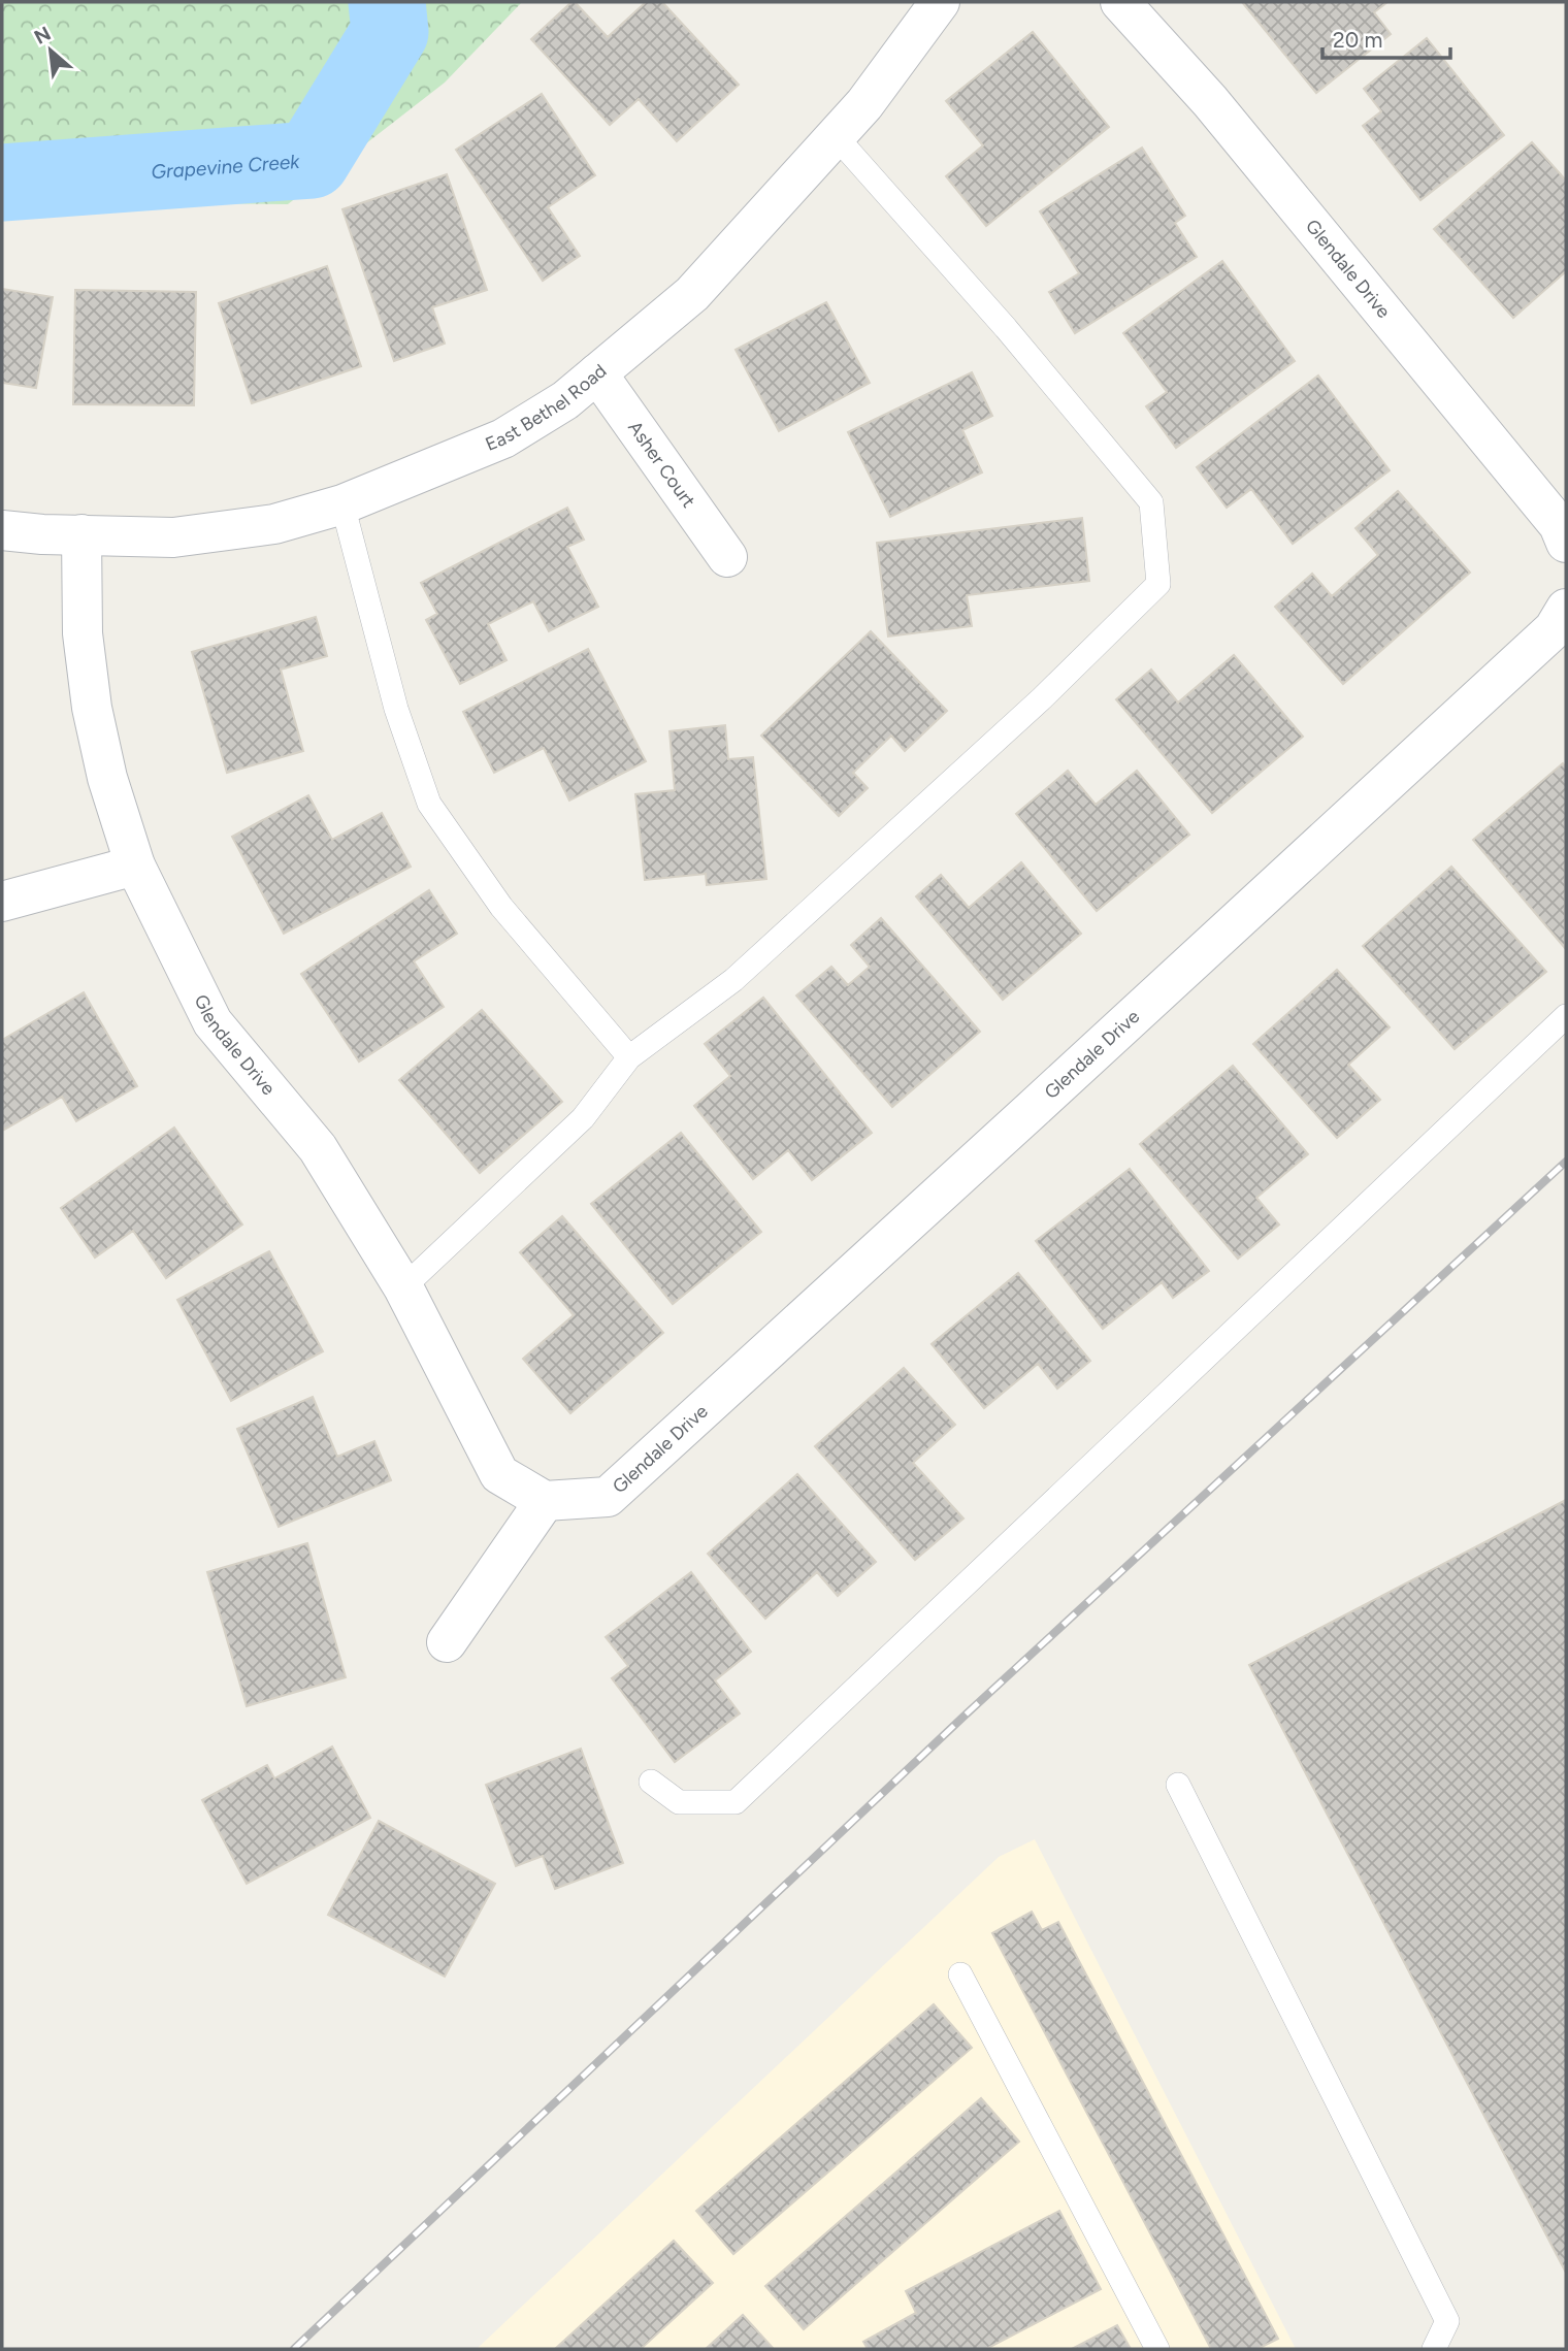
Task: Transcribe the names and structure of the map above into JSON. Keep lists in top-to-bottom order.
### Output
{
  "streets": {
    "street": ["Glendale Drive", "East Bethel Road", "Asher Court"]
  },
  "crossings": [
    ["Glendale Drive", "East Bethel Road"],
    ["East Bethel Road", "Asher Court"]
  ],
  "water": ["Grapevine Creek"],
  "scale_bar": "20 m",
  "north": "top left"
}
